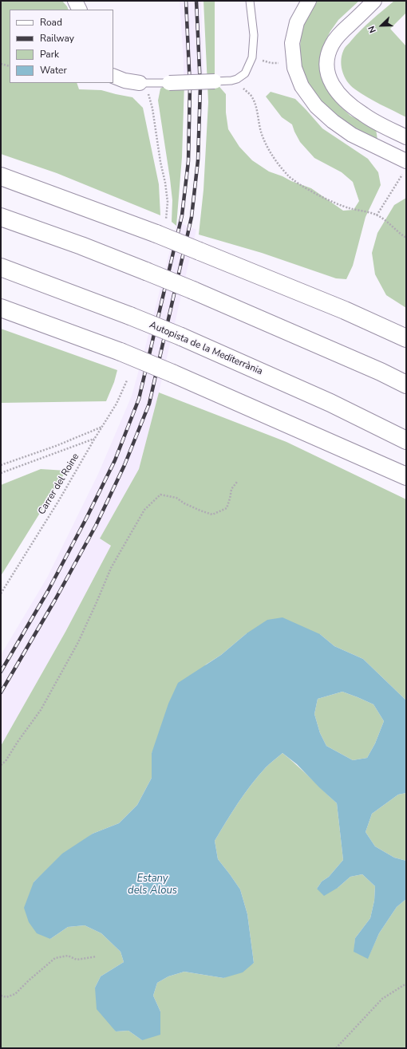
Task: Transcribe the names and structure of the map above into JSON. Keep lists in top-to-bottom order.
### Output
{
  "streets": {
    "highway": ["Autopista de la Mediterrània"],
    "path": ["Carrer del Roine"]
  },
  "water": ["Estany dels Alous"],
  "legend": [
    "Road",
    "Railway",
    "Park",
    "Water"
  ],
  "north": "bottom left"
}
